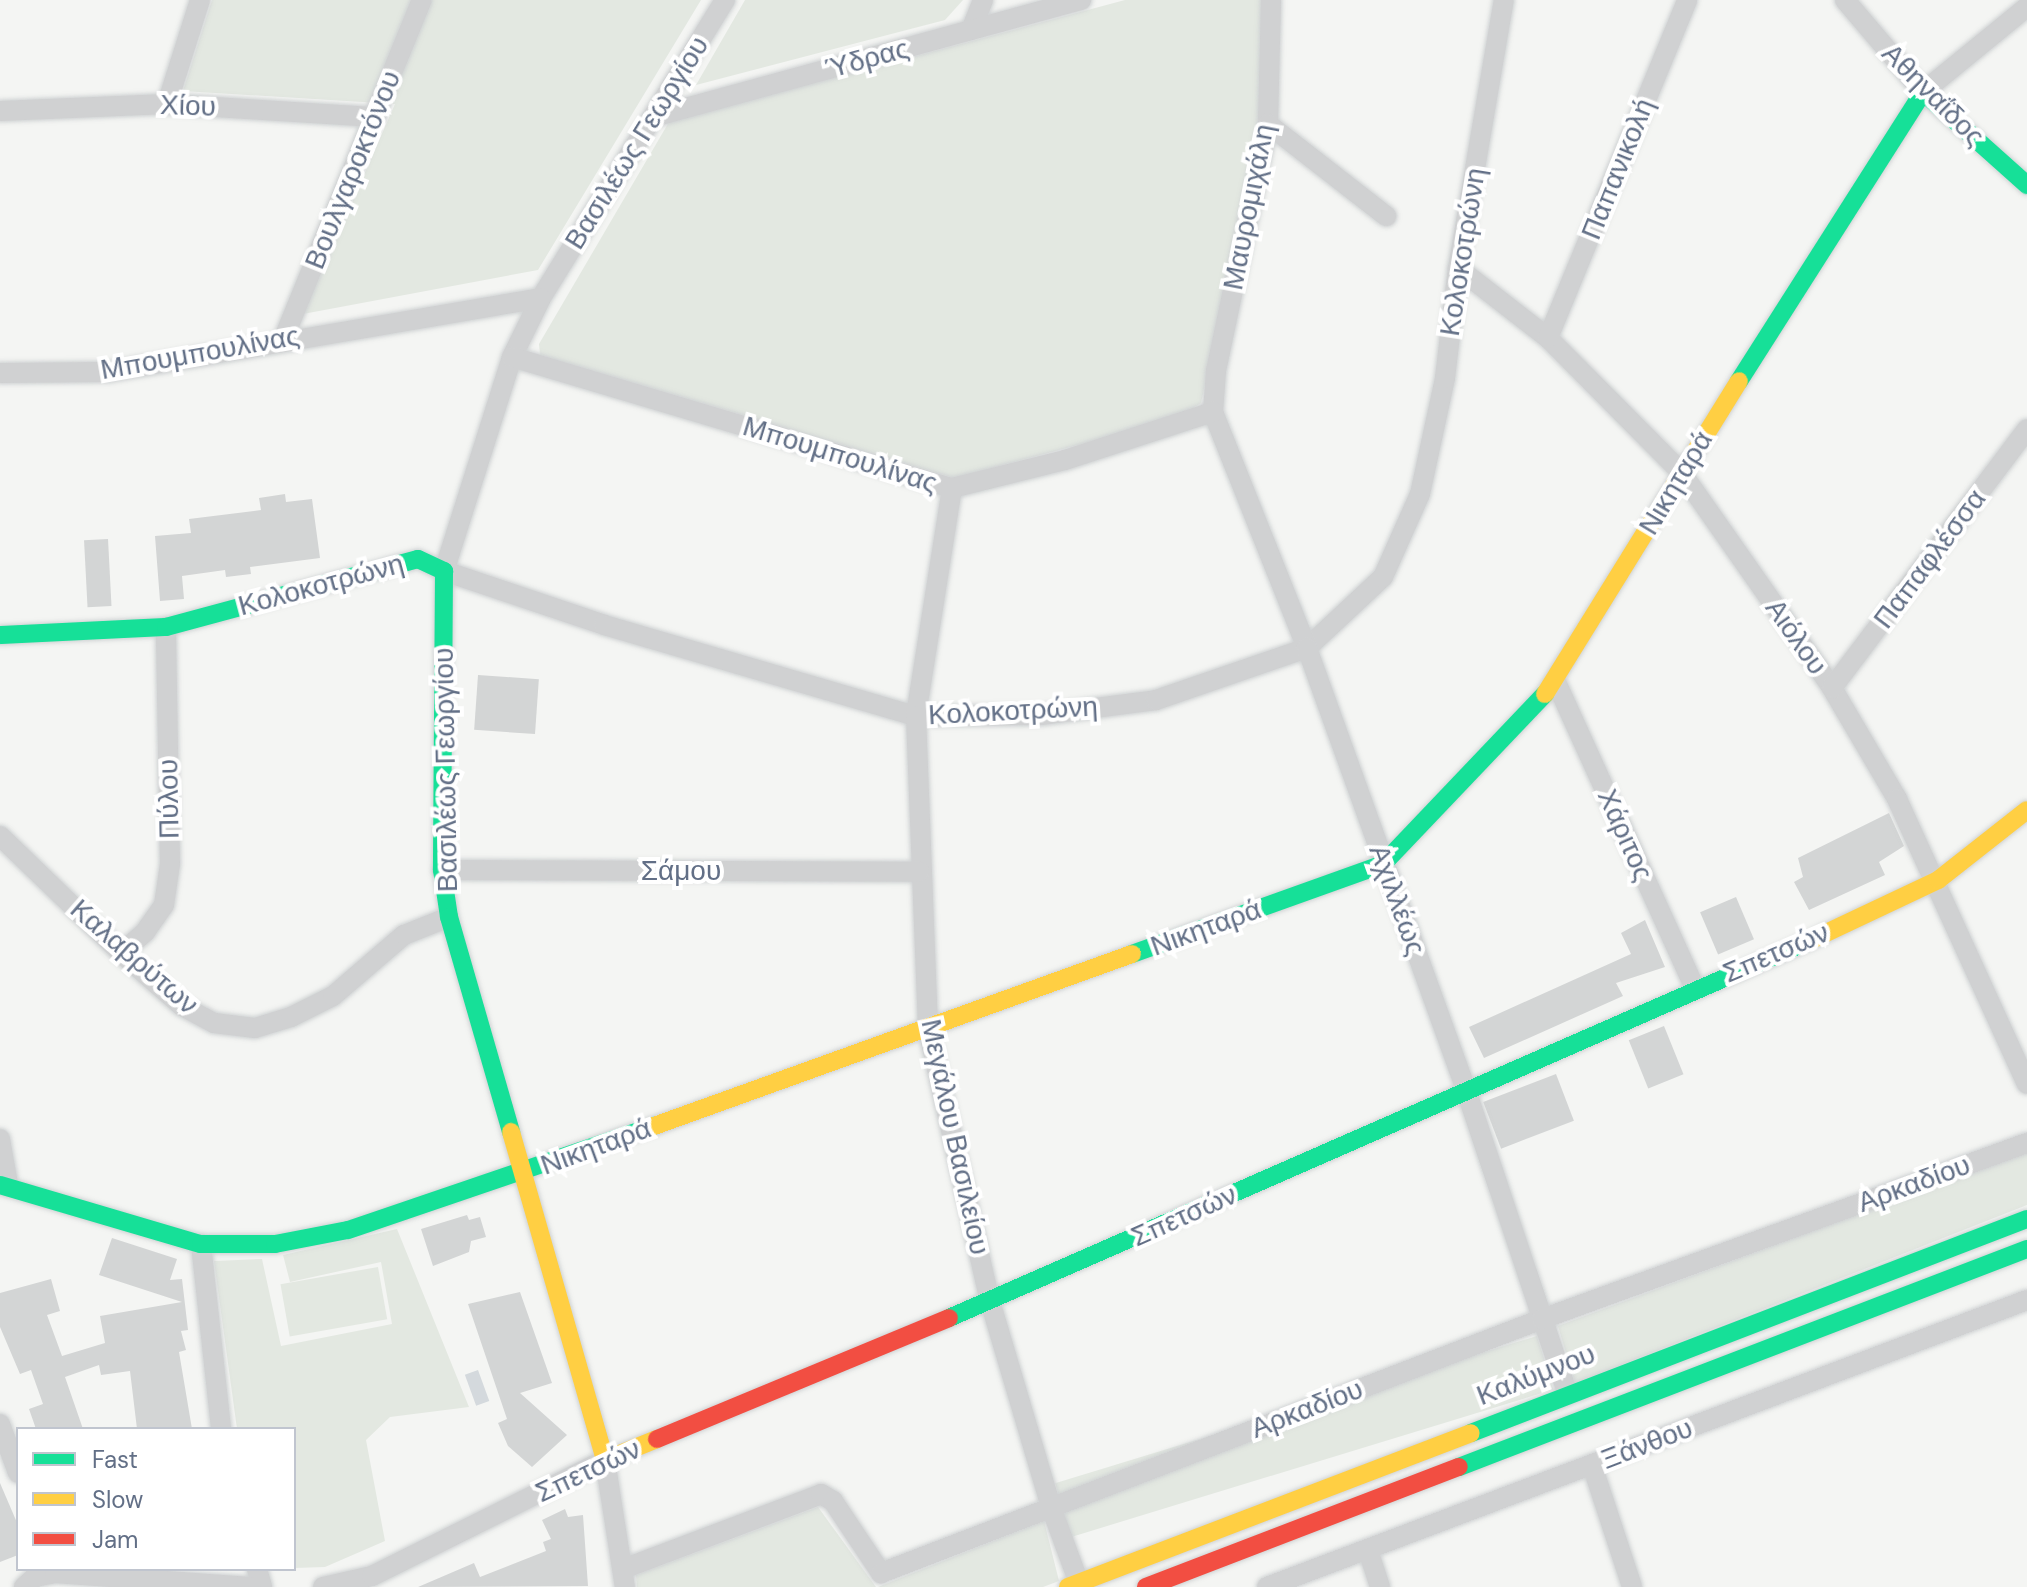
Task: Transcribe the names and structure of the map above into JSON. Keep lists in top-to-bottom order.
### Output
{
  "streets": {
    "street": [
      "Ύδρας",
      "Αθηναΐδος",
      "Χίου",
      "Βασιλέως Γεωργίου",
      "Παπανικολή",
      "Βουλγαροκτόνου",
      "Μαυρομιχάλη",
      "Κολοκοτρώνη",
      "Μπουμπουλίνας",
      "Νικηταρά",
      "Παπαφλέσσα",
      "Αιόλου",
      "Πύλου",
      "Χάριτος",
      "Σάμου",
      "Αχιλλέως",
      "Σπετσών",
      "Καλαβρύτων",
      "Μεγάλου Βασιλείου",
      "Αρκαδίου",
      "Καλύμνου",
      "Ξάνθου"
    ]
  },
  "crossings": [
    ["Ύδρας", "Βασιλέως Γεωργίου"],
    ["Αθηναΐδος", "Νικηταρά"],
    ["Χίου", "Βουλγαροκτόνου"],
    ["Βασιλέως Γεωργίου", "Κολοκοτρώνη"],
    ["Βασιλέως Γεωργίου", "Μπουμπουλίνας"],
    ["Βασιλέως Γεωργίου", "Νικηταρά"],
    ["Βασιλέως Γεωργίου", "Σάμου"],
    ["Βασιλέως Γεωργίου", "Σπετσών"],
    ["Βασιλέως Γεωργίου", "Καλαβρύτων"],
    ["Βασιλέως Γεωργίου", "Αρκαδίου"],
    ["Παπανικολή", "Αιόλου"],
    ["Βουλγαροκτόνου", "Μπουμπουλίνας"],
    ["Μαυρομιχάλη", "Μπουμπουλίνας"],
    ["Μαυρομιχάλη", "Αχιλλέως"],
    ["Κολοκοτρώνη", "Αιόλου"],
    ["Κολοκοτρώνη", "Πύλου"],
    ["Κολοκοτρώνη", "Αχιλλέως"],
    ["Κολοκοτρώνη", "Μεγάλου Βασιλείου"],
    ["Μπουμπουλίνας", "Αχιλλέως"],
    ["Μπουμπουλίνας", "Μεγάλου Βασιλείου"],
    ["Νικηταρά", "Αιόλου"],
    ["Νικηταρά", "Χάριτος"],
    ["Νικηταρά", "Αχιλλέως"],
    ["Νικηταρά", "Μεγάλου Βασιλείου"],
    ["Παπαφλέσσα", "Αιόλου"],
    ["Αιόλου", "Σπετσών"],
    ["Πύλου", "Καλαβρύτων"],
    ["Χάριτος", "Σπετσών"],
    ["Σάμου", "Μεγάλου Βασιλείου"],
    ["Αχιλλέως", "Σπετσών"],
    ["Αχιλλέως", "Αρκαδίου"],
    ["Αχιλλέως", "Καλύμνου"],
    ["Σπετσών", "Μεγάλου Βασιλείου"],
    ["Μεγάλου Βασιλείου", "Αρκαδίου"],
    ["Μεγάλου Βασιλείου", "Καλύμνου"]
  ],
  "legend": ["Fast", "Slow", "Jam"]
}
